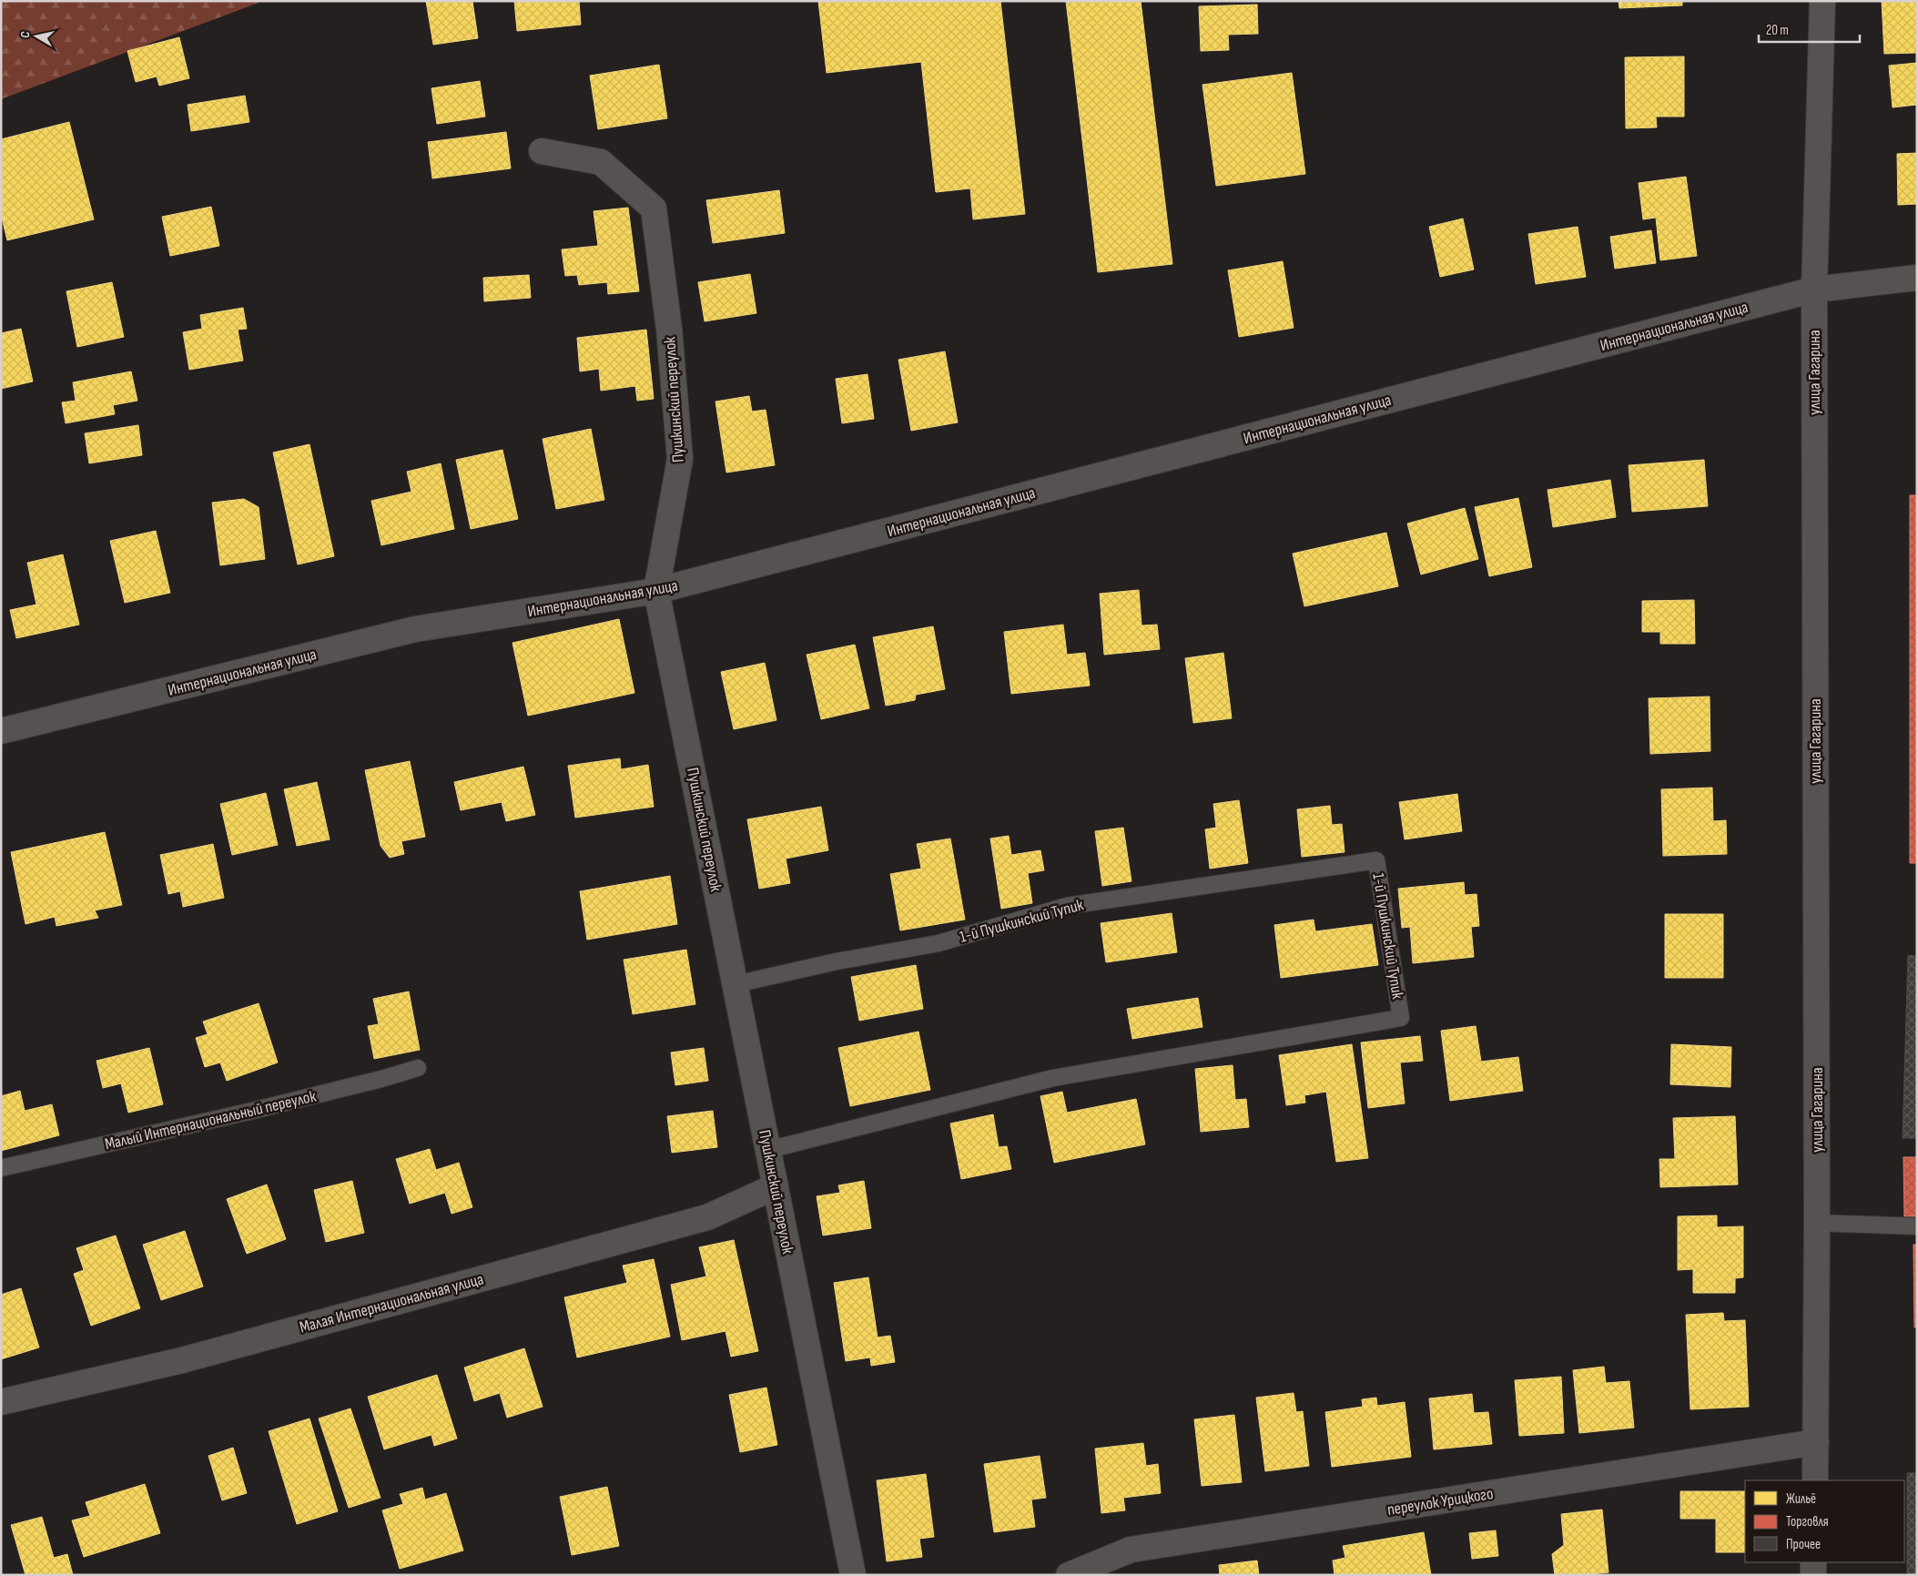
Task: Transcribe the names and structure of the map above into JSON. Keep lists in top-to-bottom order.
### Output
{
  "streets": {
    "street": [
      "Интернациональная улица",
      "улица Гагарина",
      "Пушкинский переулок",
      "Малая Интернациональная улица",
      "переулок Урицкого"
    ],
    "lane": ["1-й Пушкинский Тупик", "Малый Интернациональный переулок"]
  },
  "crossings": [
    ["Интернациональная улица", "улица Гагарина"],
    ["Интернациональная улица", "Пушкинский переулок"],
    ["улица Гагарина", "переулок Урицкого"],
    ["Пушкинский переулок", "1-й Пушкинский Тупик"],
    ["Пушкинский переулок", "Малая Интернациональная улица"]
  ],
  "legend": ["Жильё", "Торговля", "Прочее"],
  "scale_bar": "20 m",
  "north": "left"
}
